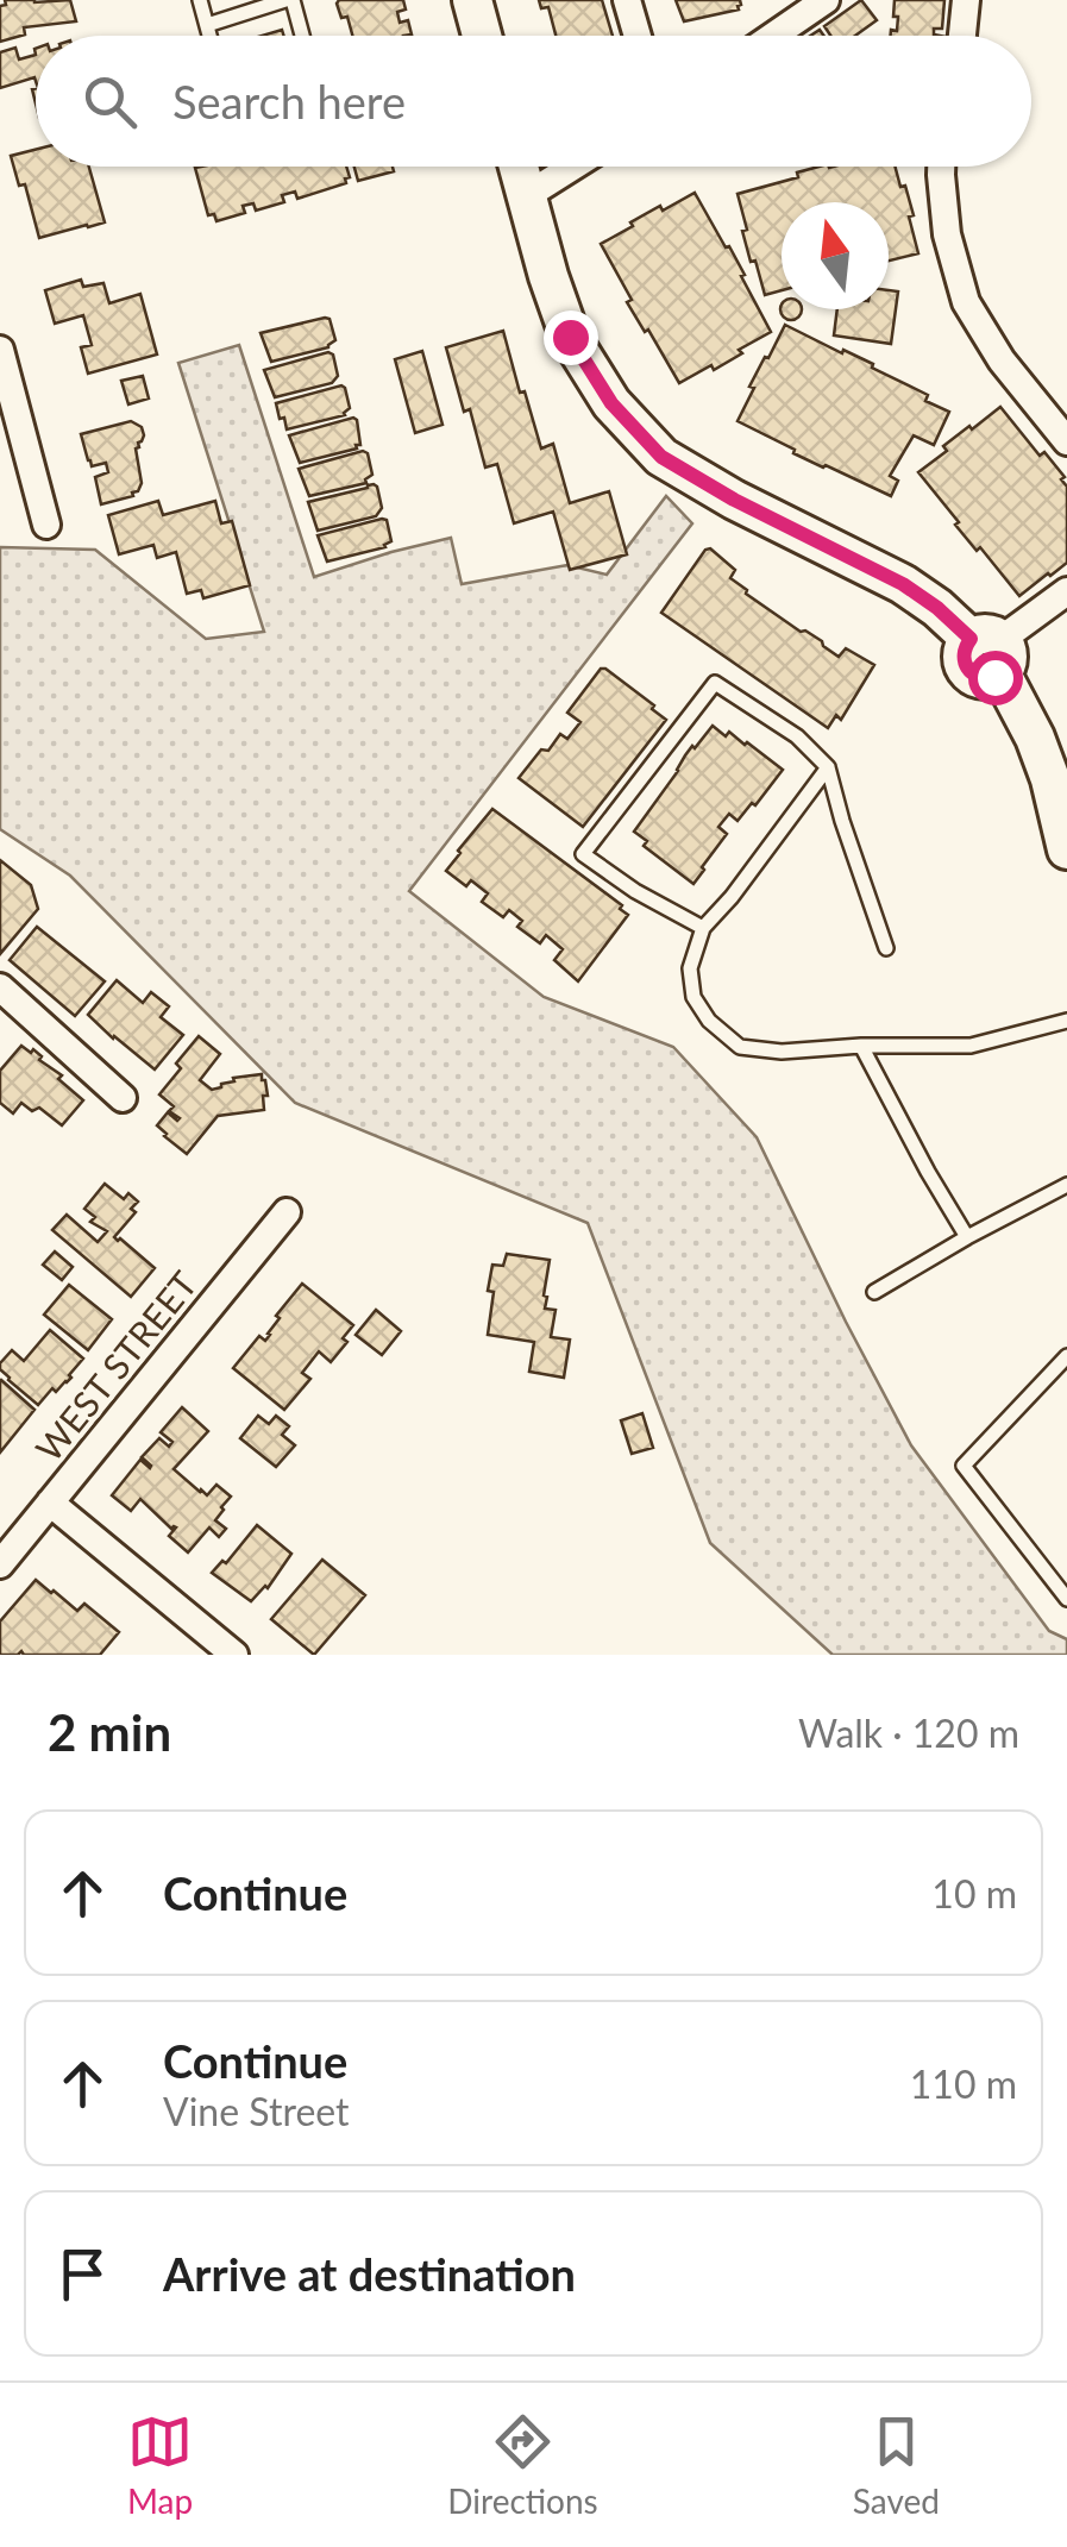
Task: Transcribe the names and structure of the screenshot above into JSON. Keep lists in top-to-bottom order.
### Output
{
  "streets": {
    "street": ["WEST STREET"]
  },
  "north": "top",
  "page": {
    "search": "Search here",
    "heading": ["2 min", "Walk · 120 m"],
    "list": [
      ["Continue", "10 m"],
      ["Continue", "Vine Street", "110 m"],
      "Arrive at destination"
    ],
    "nav": ["Map", "Directions", "Saved"]
  }
}
